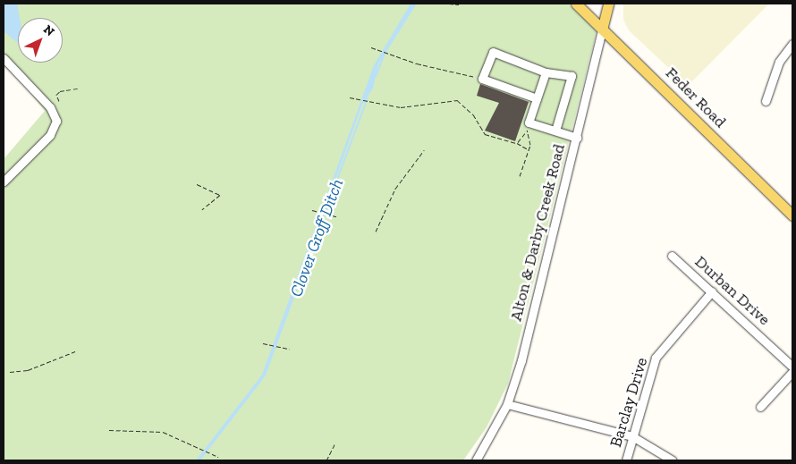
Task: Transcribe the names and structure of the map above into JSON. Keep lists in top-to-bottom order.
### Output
{
  "streets": {
    "main road": ["Feder Road", "Alton & Darby Creek Road"],
    "street": ["Durban Drive", "Barclay Drive"]
  },
  "crossings": [
    ["Feder Road", "Alton & Darby Creek Road"],
    ["Durban Drive", "Barclay Drive"]
  ],
  "water": ["Clover Groff Ditch"],
  "north": "top right"
}
